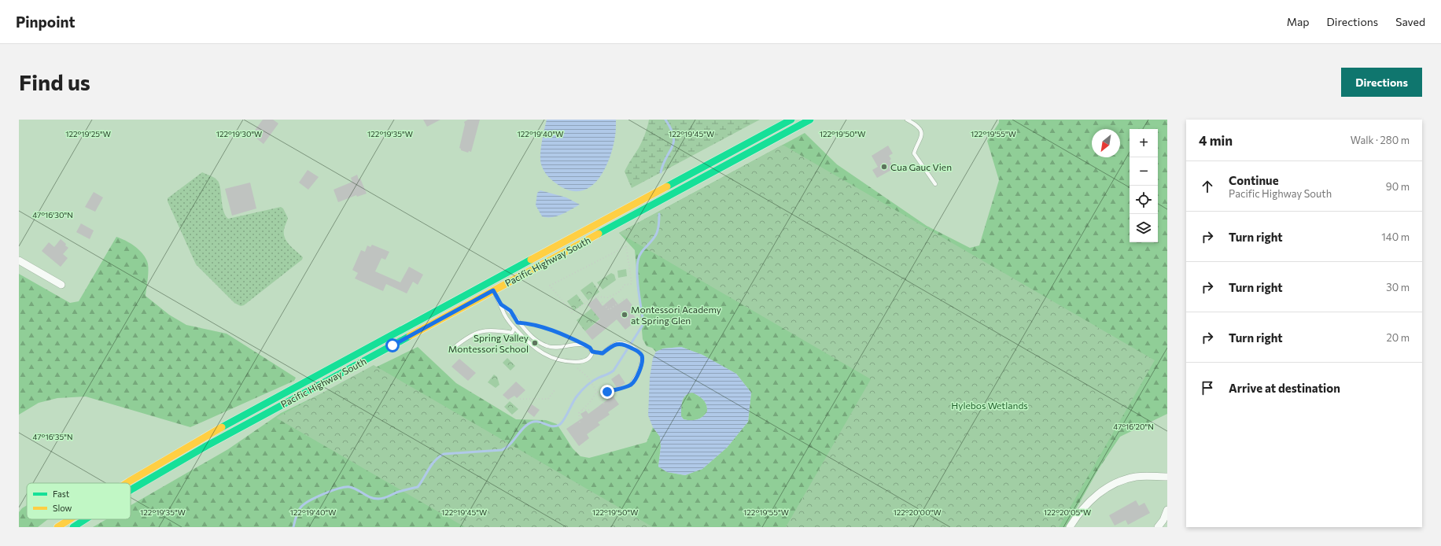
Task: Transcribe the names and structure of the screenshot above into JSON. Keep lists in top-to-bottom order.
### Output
{
  "streets": {
    "main road": ["Pacific Highway South"]
  },
  "parks": ["Hylebos Wetlands"],
  "places": ["Cua Gauc Vien", "Montessori Academy at Spring Glen", "Spring Valley Montessori School"],
  "legend": ["Fast", "Slow"],
  "north": "bottom left",
  "page": {
    "header": "Pinpoint",
    "nav": ["Map", "Directions", "Saved"],
    "buttons": "Directions",
    "title": "Find us",
    "heading": ["4 min", "Walk · 280 m"],
    "map_buttons": ["+", "−"],
    "list": [
      ["Continue", "Pacific Highway South", "90 m"],
      ["Turn right", "140 m"],
      ["Turn right", "30 m"],
      ["Turn right", "20 m"],
      "Arrive at destination"
    ]
  },
  "coordinates": [
    "122°19'25\"W",
    "122°19'30\"W",
    "122°19'35\"W",
    "122°19'40\"W",
    "122°19'45\"W",
    "122°19'50\"W",
    "122°19'55\"W",
    "47°16'30\"N",
    "47°16'20\"N",
    "47°16'35\"N",
    "122°20'00\"W",
    "122°20'05\"W"
  ]
}
